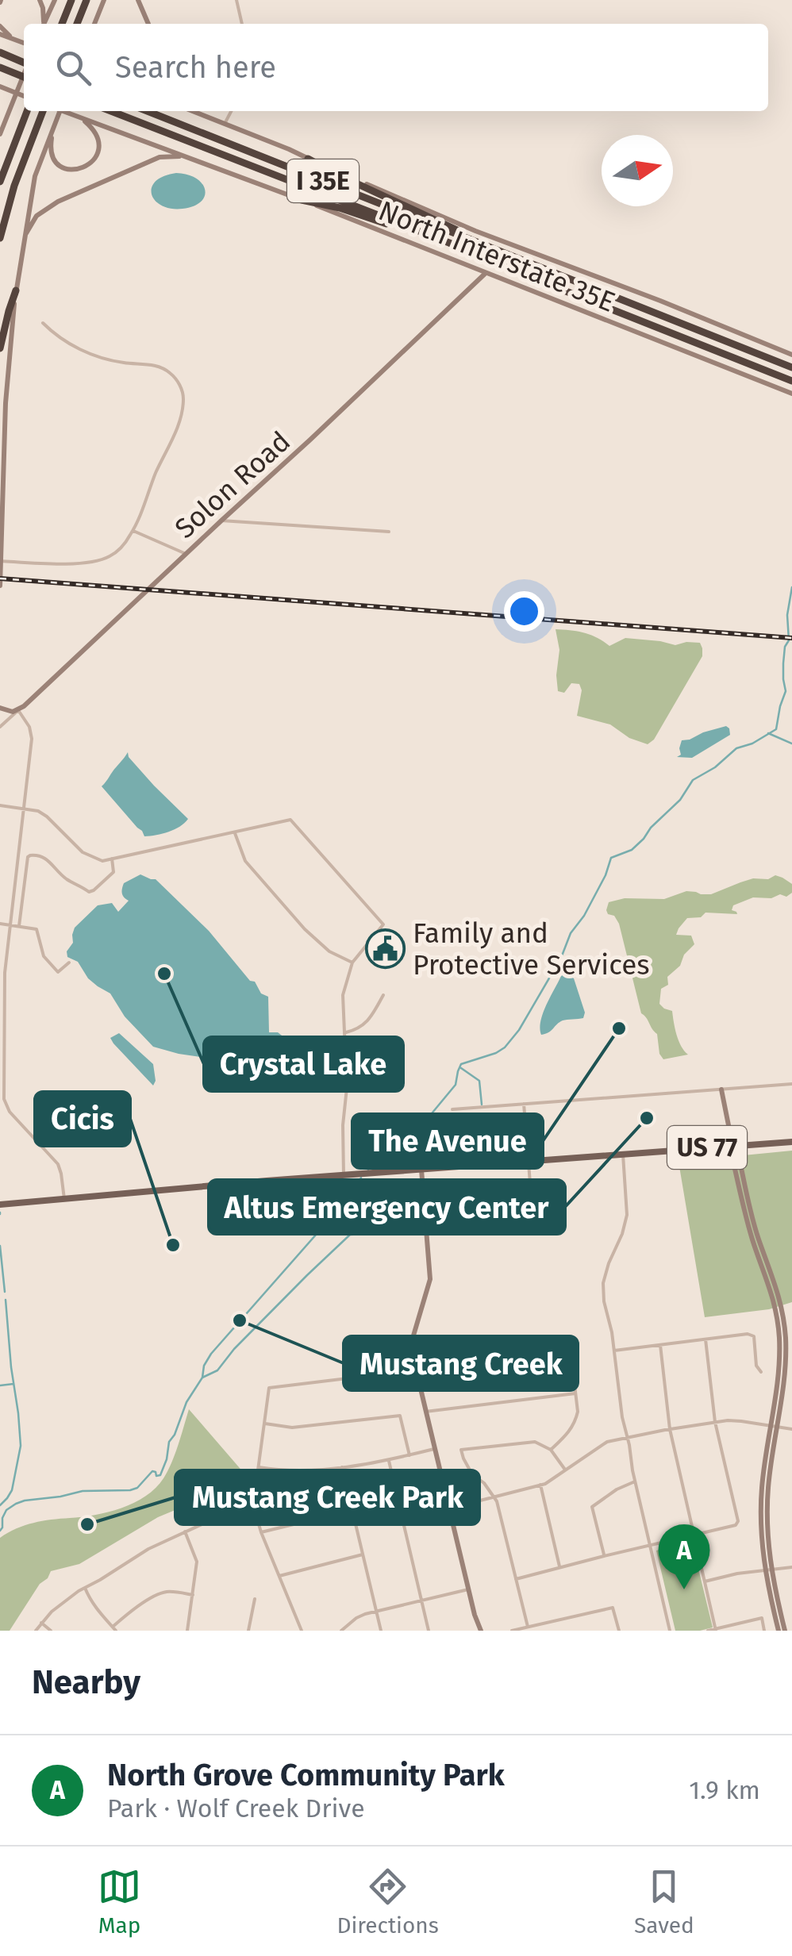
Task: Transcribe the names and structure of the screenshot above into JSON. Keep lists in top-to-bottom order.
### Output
{
  "streets": {
    "highway": ["I 35E"],
    "main road": ["US 77"],
    "street": ["North Interstate 35E", "Solon Road"]
  },
  "crossings": [
    ["North Interstate 35E", "Solon Road"]
  ],
  "places": {
    "public building": ["Family and Protective Services"],
    "other": [
      "Crystal Lake",
      "The Avenue",
      "Altus Emergency Center",
      "Cicis",
      "Mustang Creek",
      "Mustang Creek Park"
    ]
  },
  "north": "right",
  "page": {
    "search": "Search here",
    "pins": "A",
    "heading": "Nearby",
    "list": [
      {
        "mark": "A",
        "name": "North Grove Community Park",
        "note": "Park · Wolf Creek Drive",
        "value": "1.9 km"
      }
    ],
    "nav": ["Map", "Directions", "Saved"]
  }
}
